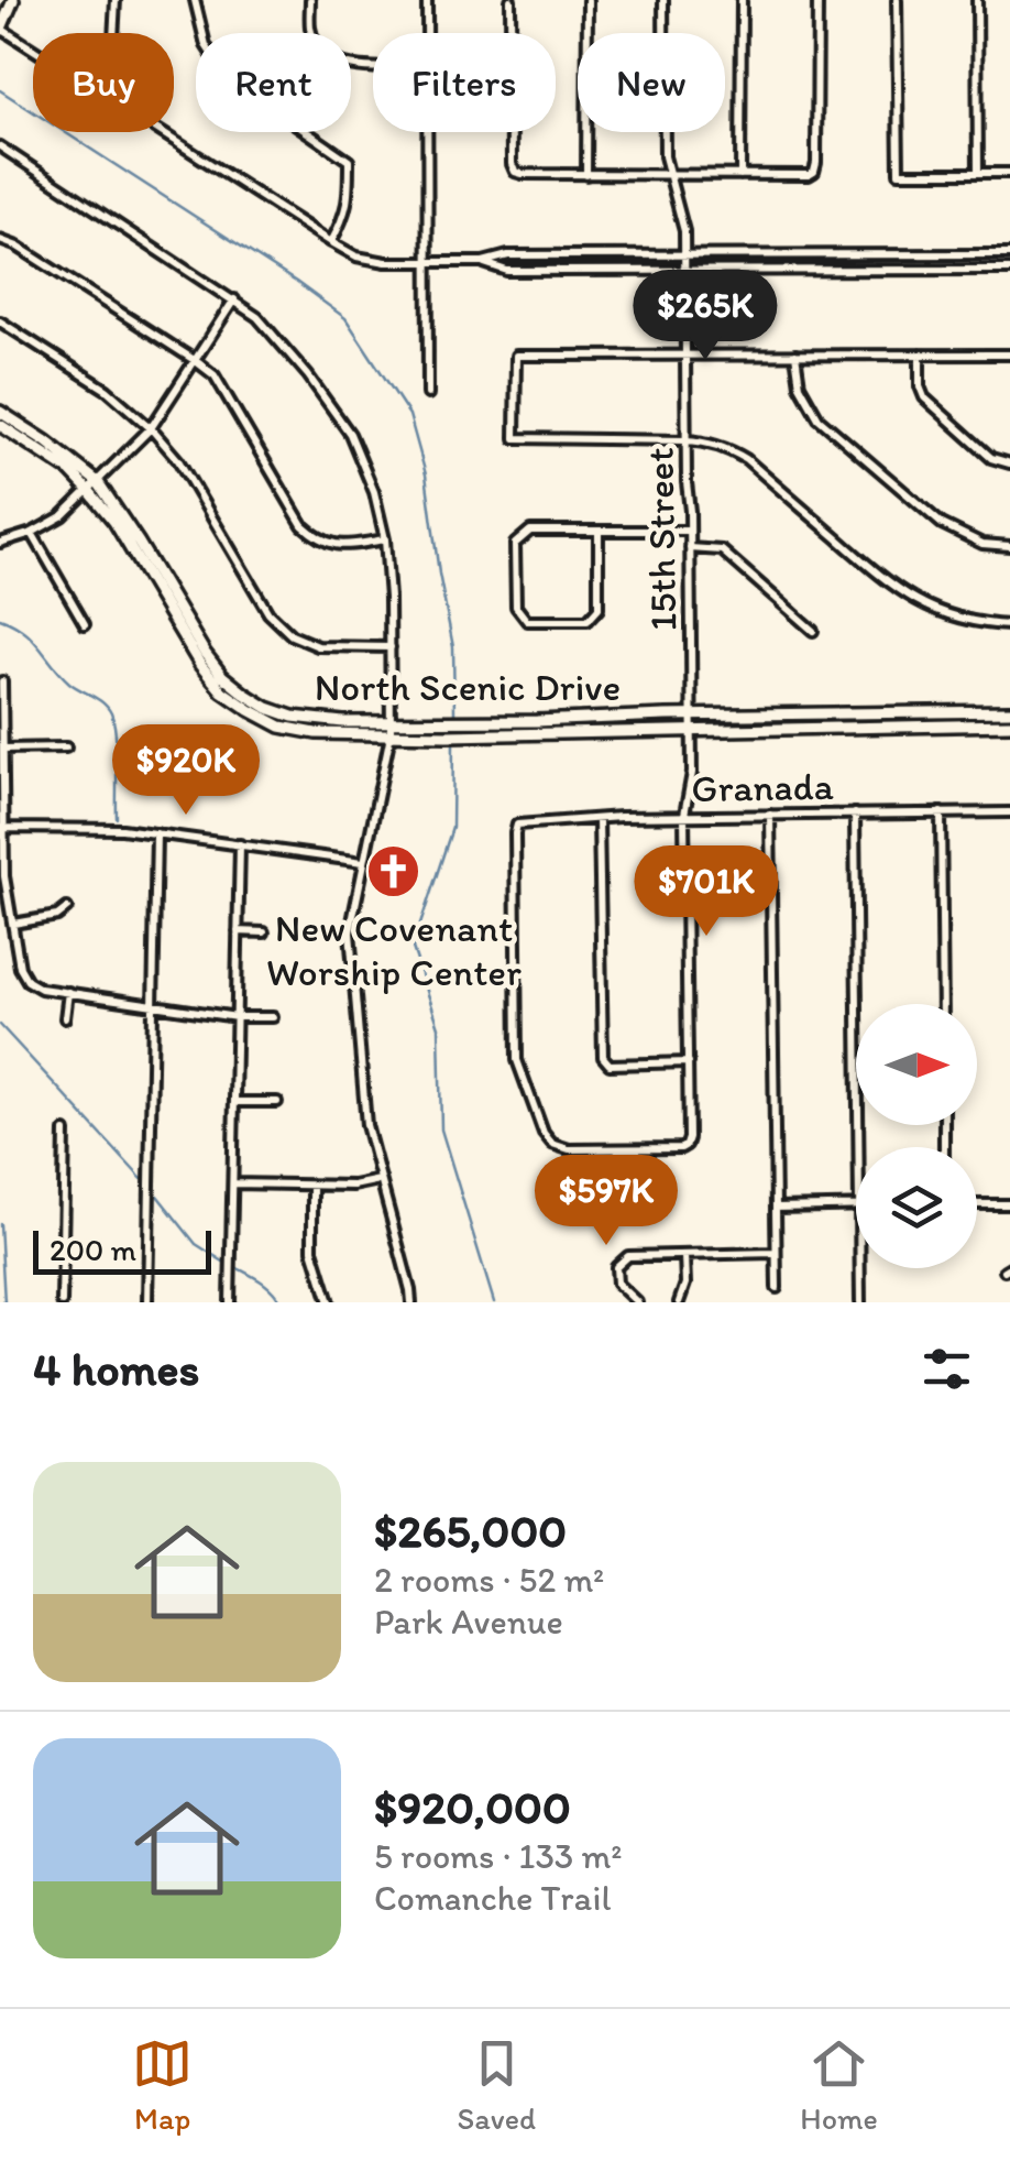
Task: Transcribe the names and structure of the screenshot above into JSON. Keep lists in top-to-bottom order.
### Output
{
  "streets": {
    "main road": ["North Scenic Drive"],
    "street": ["15th Street", "Granada"]
  },
  "crossings": [
    ["15th Street", "North Scenic Drive"],
    ["15th Street", "Granada"]
  ],
  "places": {
    "church": ["New Covenant Worship Center"]
  },
  "scale_bar": "200 m",
  "north": "right",
  "page": {
    "chip": [
      "Buy",
      "Rent",
      "Filters",
      "New"
    ],
    "price": [
      "$265K",
      "$920K",
      "$701K",
      "$597K"
    ],
    "scale": "200 m",
    "heading": "4 homes",
    "list": [
      {
        "name": "$265,000",
        "note": "2 rooms · 52 m² · Park Avenue"
      },
      {
        "name": "$920,000",
        "note": "5 rooms · 133 m² · Comanche Trail"
      }
    ],
    "tabs": ["Map", "Saved", "Home"]
  }
}
